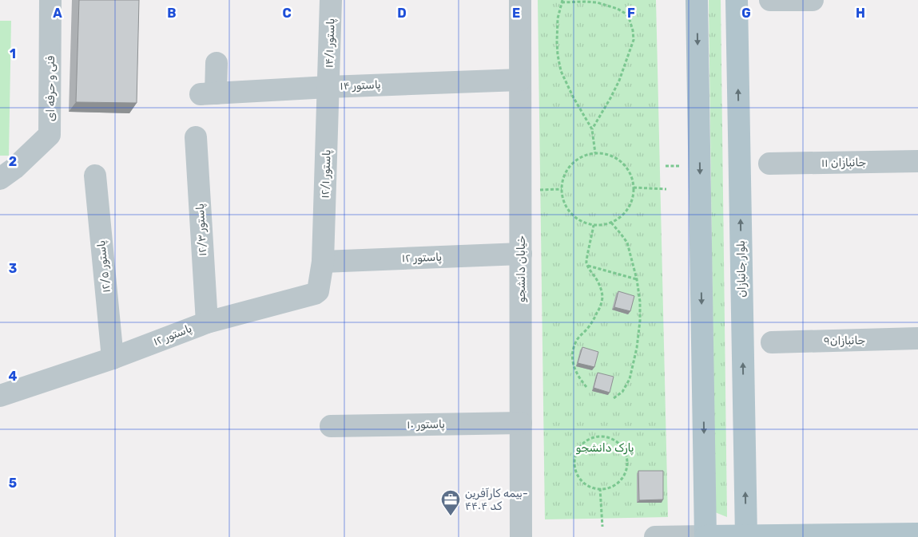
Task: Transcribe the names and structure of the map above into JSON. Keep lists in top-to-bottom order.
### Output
{
  "streets": {
    "main road": ["بلوار جانبازان"],
    "street": [
      "پاستور ۱۴/۱",
      "پاستور ۱۴",
      "فنی و حرفه ای",
      "جانبازان ۱۱",
      "پاستور ۱۲/۱",
      "پاستور ۱۲/۳",
      "پاستور ۱۲",
      "پاستور ۱۲/۵",
      "خیابان دانشجو",
      "۱۲ پاستور",
      "جانبازان۹",
      "پاستور ۱۰"
    ]
  },
  "crossings": [
    ["پاستور ۱۴/۱", "پاستور ۱۴"],
    ["پاستور ۱۴/۱", "پاستور ۱۲/۱"],
    ["پاستور ۱۴", "پاستور ۱۲/۱"],
    ["پاستور ۱۴", "خیابان دانشجو"],
    ["پاستور ۱۲/۱", "پاستور ۱۲"],
    ["پاستور ۱۲/۱", "۱۲ پاستور"],
    ["پاستور ۱۲/۳", "۱۲ پاستور"],
    ["پاستور ۱۲", "خیابان دانشجو"],
    ["پاستور ۱۲", "۱۲ پاستور"],
    ["پاستور ۱۲/۵", "۱۲ پاستور"],
    ["خیابان دانشجو", "پاستور ۱۰"]
  ],
  "parks": ["پارک دانشجو"],
  "places": {
    "office": ["بیمه کارآفرین- کد ۴۴۰۴"]
  },
  "grid": {
    "columns": [
      "A",
      "B",
      "C",
      "D",
      "E",
      "F",
      "G",
      "H"
    ],
    "rows": [
      "1",
      "2",
      "3",
      "4",
      "5"
    ]
  }
}
